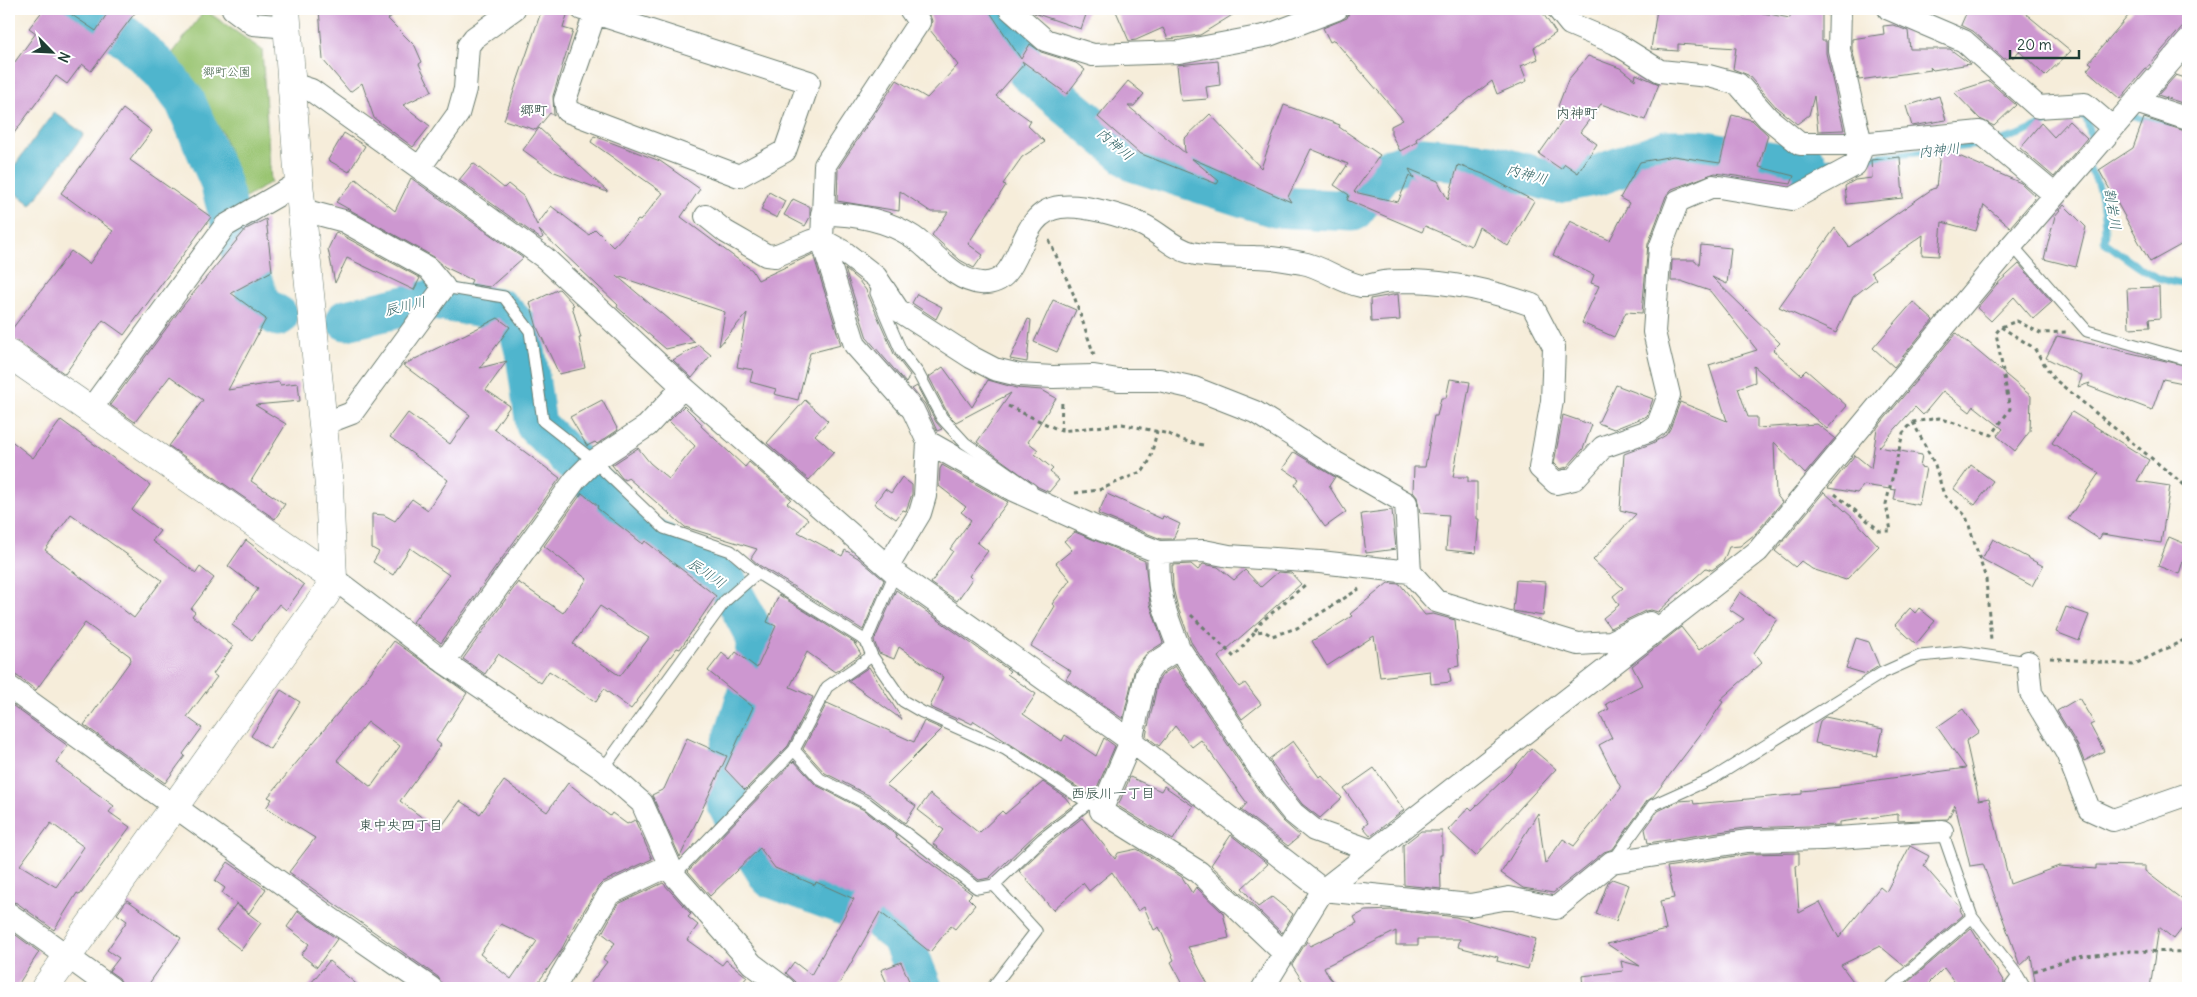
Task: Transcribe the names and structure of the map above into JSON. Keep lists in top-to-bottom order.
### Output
{
  "districts": [
    "郷町",
    "内神町",
    "西辰川一丁目",
    "東中央四丁目"
  ],
  "water": ["内神川", "割岩川", "辰川川"],
  "parks": ["郷町公園"],
  "scale_bar": "20 m",
  "north": "bottom right"
}
